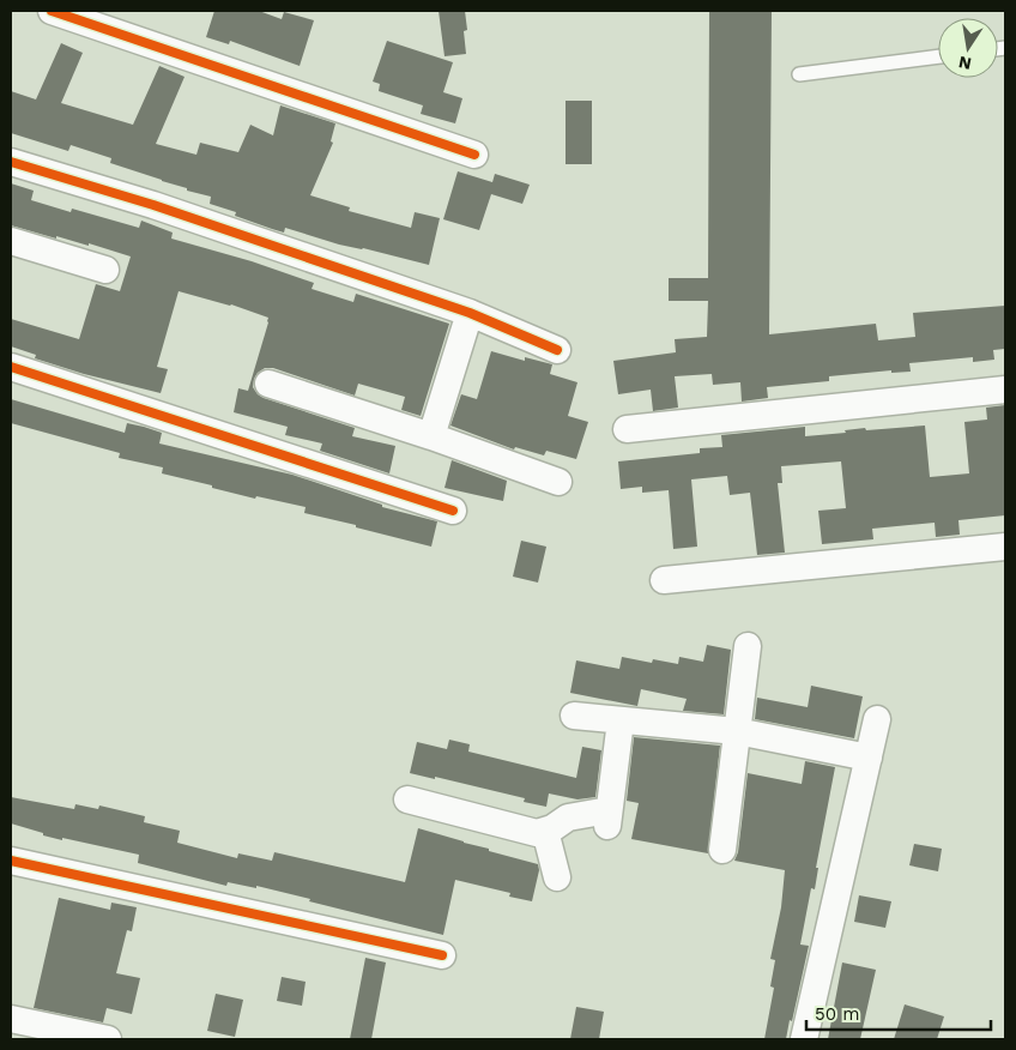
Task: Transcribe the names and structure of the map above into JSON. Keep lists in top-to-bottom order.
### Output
{
  "scale_bar": "50 m",
  "north": "bottom"
}
